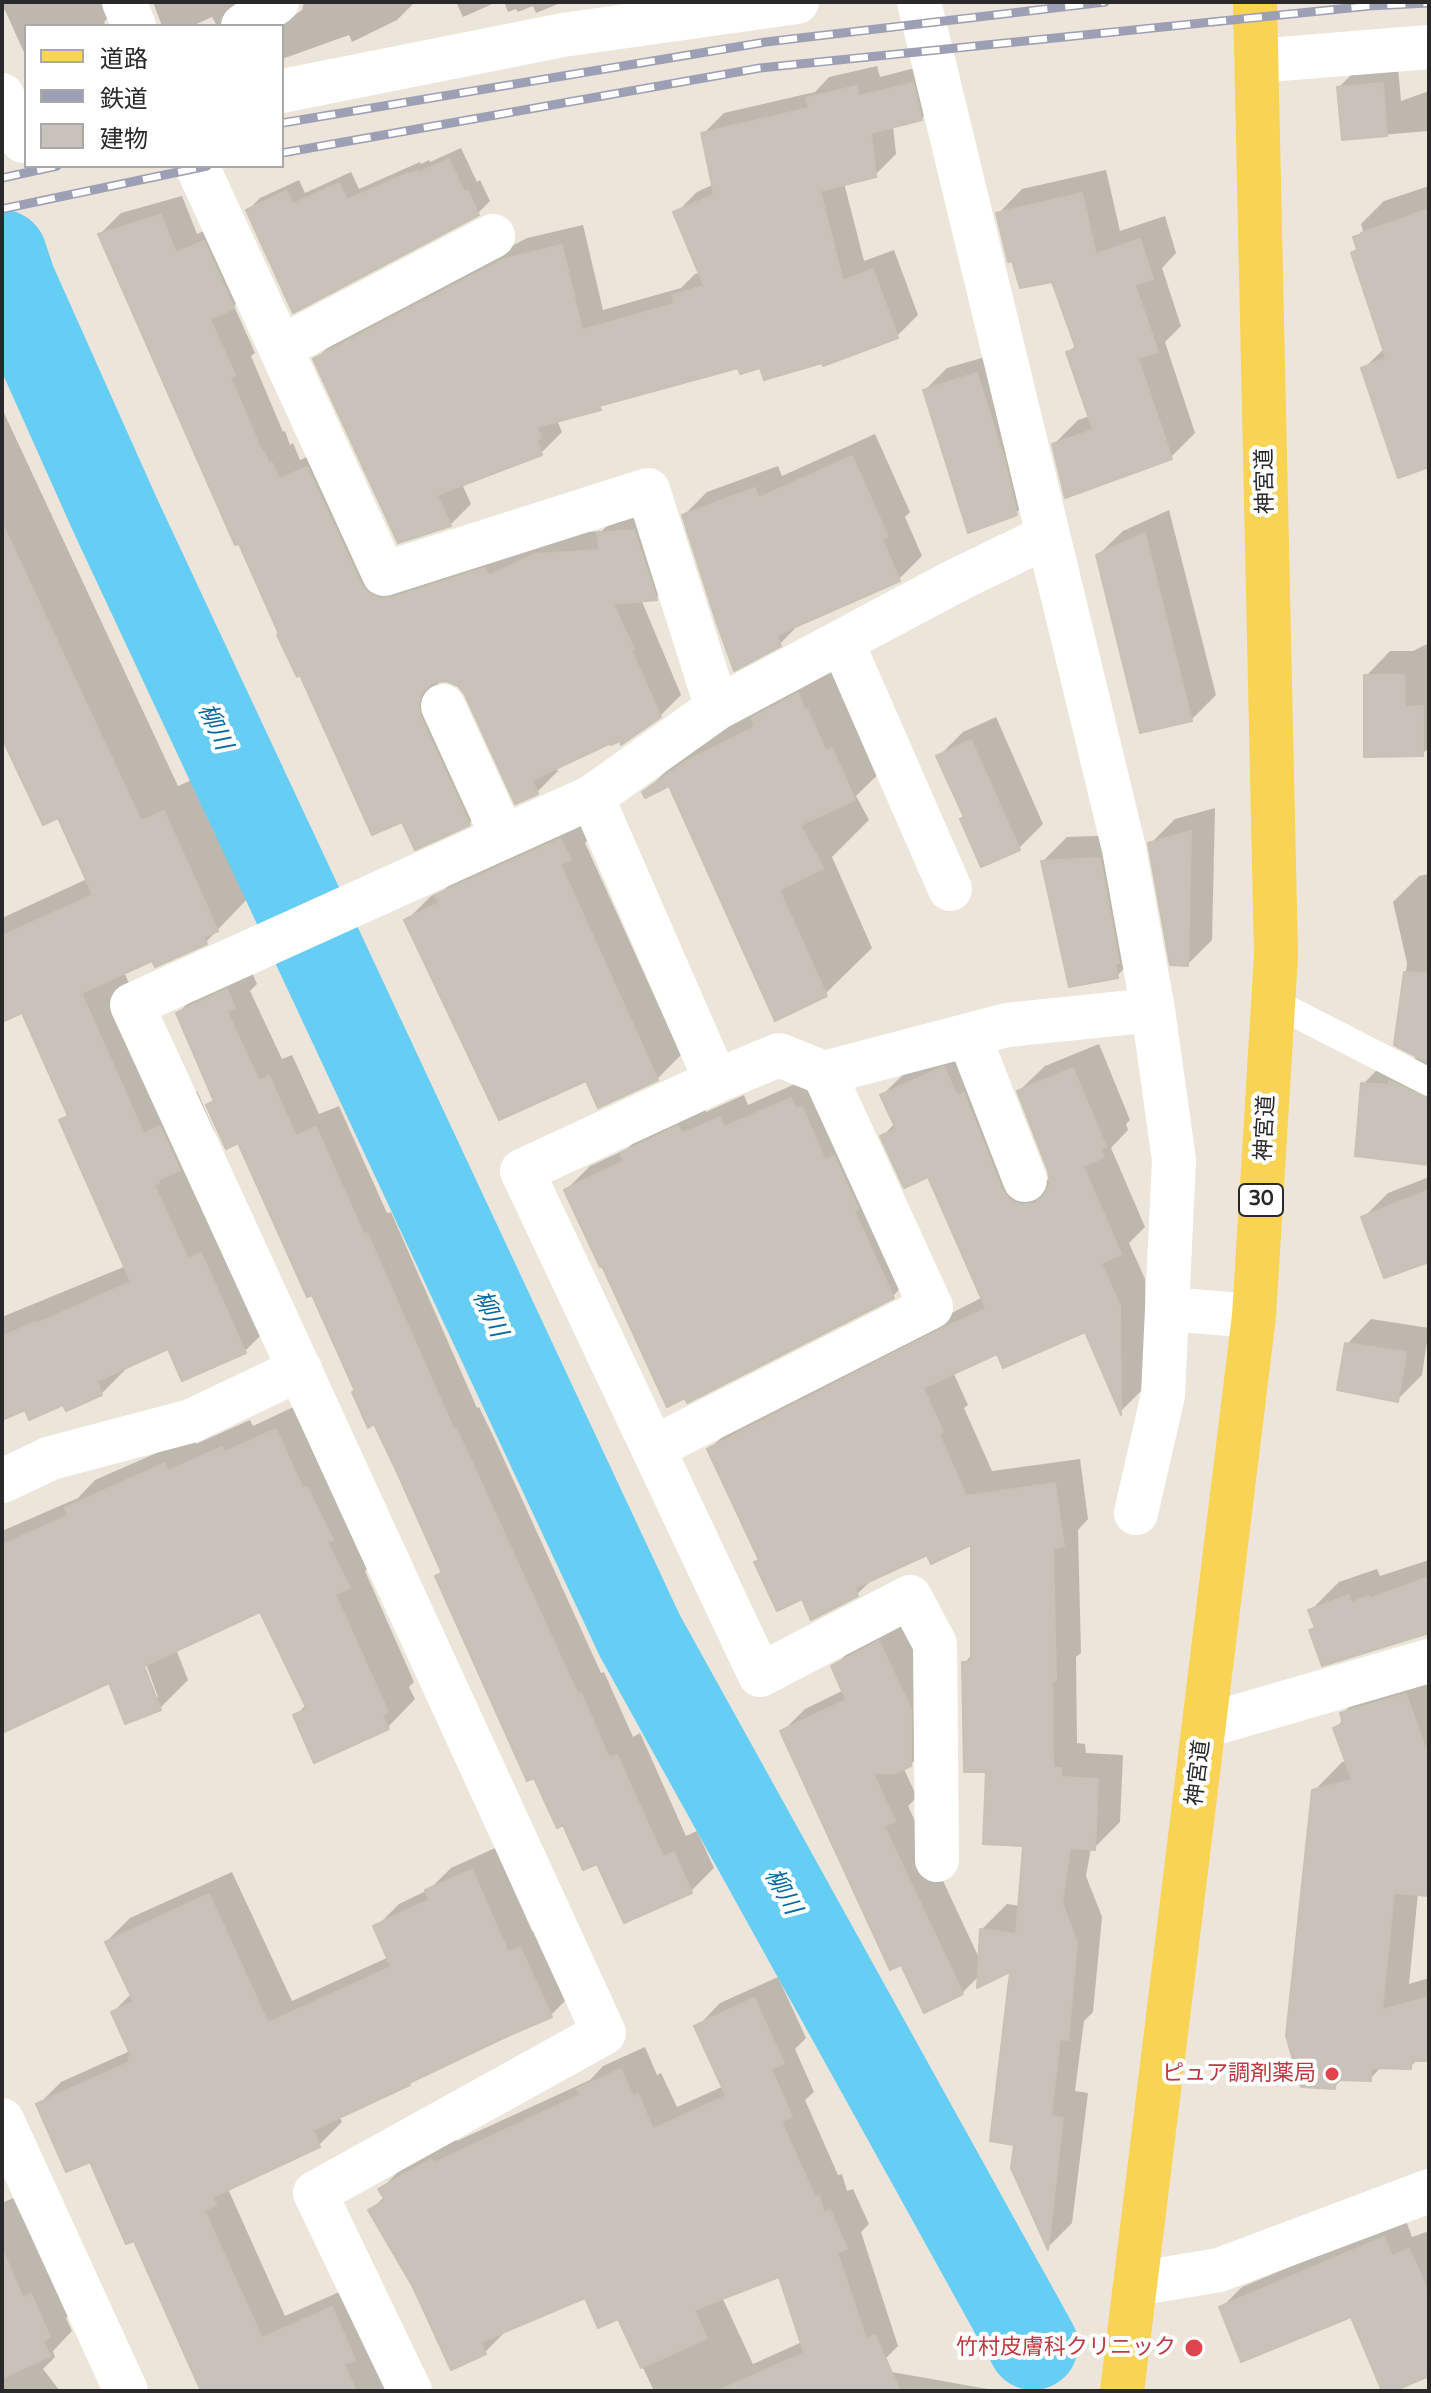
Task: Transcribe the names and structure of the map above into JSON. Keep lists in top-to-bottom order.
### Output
{
  "streets": {
    "main road": ["神宮道", "30"]
  },
  "water": ["柳川"],
  "places": ["ピュア調剤薬局", "竹村皮膚科クリニック"],
  "legend": ["道路", "鉄道", "建物"]
}
